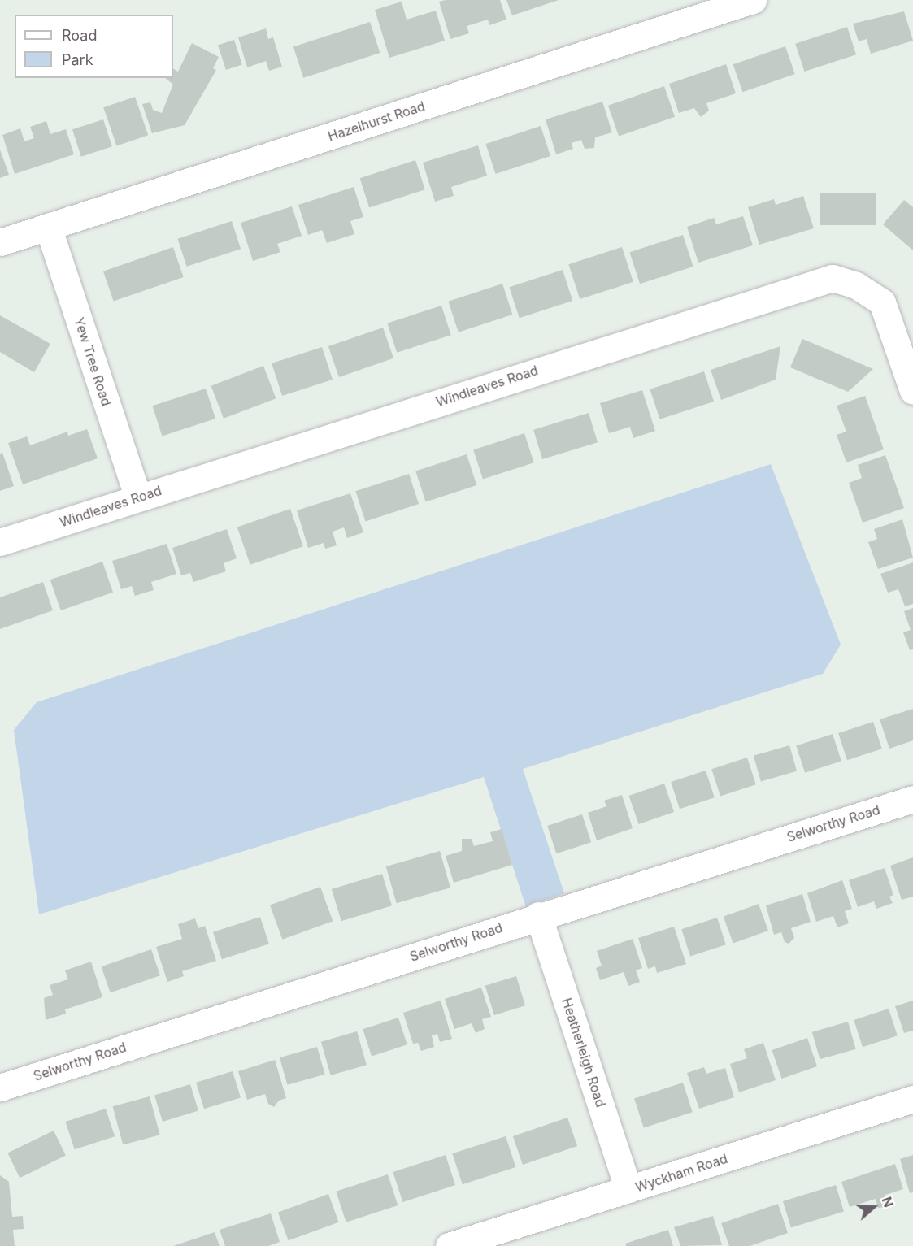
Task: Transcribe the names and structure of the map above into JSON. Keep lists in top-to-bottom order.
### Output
{
  "streets": {
    "street": [
      "Hazelhurst Road",
      "Yew Tree Road",
      "Windleaves Road",
      "Selworthy Road",
      "Heatherleigh Road",
      "Wyckham Road"
    ]
  },
  "crossings": [
    ["Hazelhurst Road", "Yew Tree Road"],
    ["Yew Tree Road", "Windleaves Road"],
    ["Selworthy Road", "Heatherleigh Road"],
    ["Heatherleigh Road", "Wyckham Road"]
  ],
  "legend": ["Road", "Park"],
  "north": "right"
}
